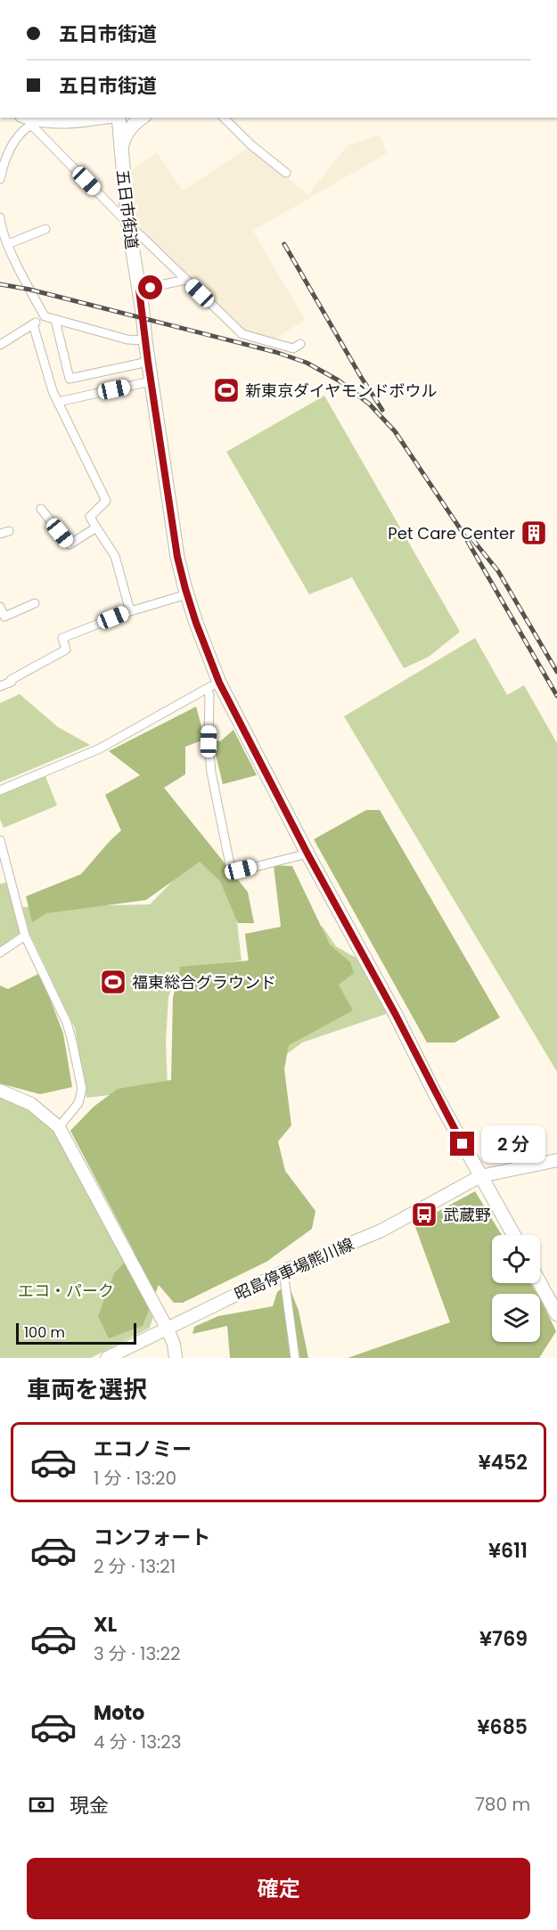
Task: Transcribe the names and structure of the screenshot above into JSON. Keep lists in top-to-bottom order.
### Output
{
  "streets": {
    "main road": ["五日市街道"],
    "street": ["昭島停車場熊川線"]
  },
  "crossings": [
    ["五日市街道", "昭島停車場熊川線"]
  ],
  "parks": ["エコ・パーク"],
  "places": {
    "sports": ["新東京ダイヤモンドボウル", "福東総合グラウンド"],
    "building": ["Pet Care Center"],
    "bus stop": ["武蔵野"]
  },
  "scale_bar": "100 m",
  "page": {
    "banner": ["五日市街道", "五日市街道"],
    "bubble": "2 分",
    "scale": "100 m",
    "heading": "車両を選択",
    "list": [
      {
        "name": "エコノミー",
        "note": "1 分 · 13:20",
        "value": "¥452"
      },
      {
        "name": "コンフォート",
        "note": "2 分 · 13:21",
        "value": "¥611"
      },
      {
        "name": "XL",
        "note": "3 分 · 13:22",
        "value": "¥769"
      },
      {
        "name": "Moto",
        "note": "4 分 · 13:23",
        "value": "¥685"
      }
    ],
    "pay": ["現金", "780 m"],
    "buttons": "確定"
  }
}
